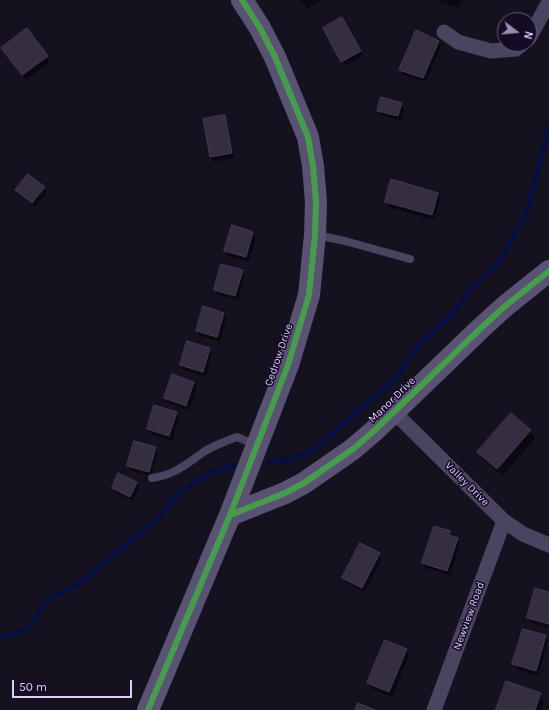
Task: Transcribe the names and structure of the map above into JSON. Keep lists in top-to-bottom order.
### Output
{
  "streets": {
    "street": [
      "Cedrow Drive",
      "Manor Drive",
      "Valley Drive",
      "Newview Road"
    ]
  },
  "crossings": [
    ["Cedrow Drive", "Manor Drive"],
    ["Manor Drive", "Valley Drive"],
    ["Valley Drive", "Newview Road"]
  ],
  "scale_bar": "50 m",
  "north": "right"
}
